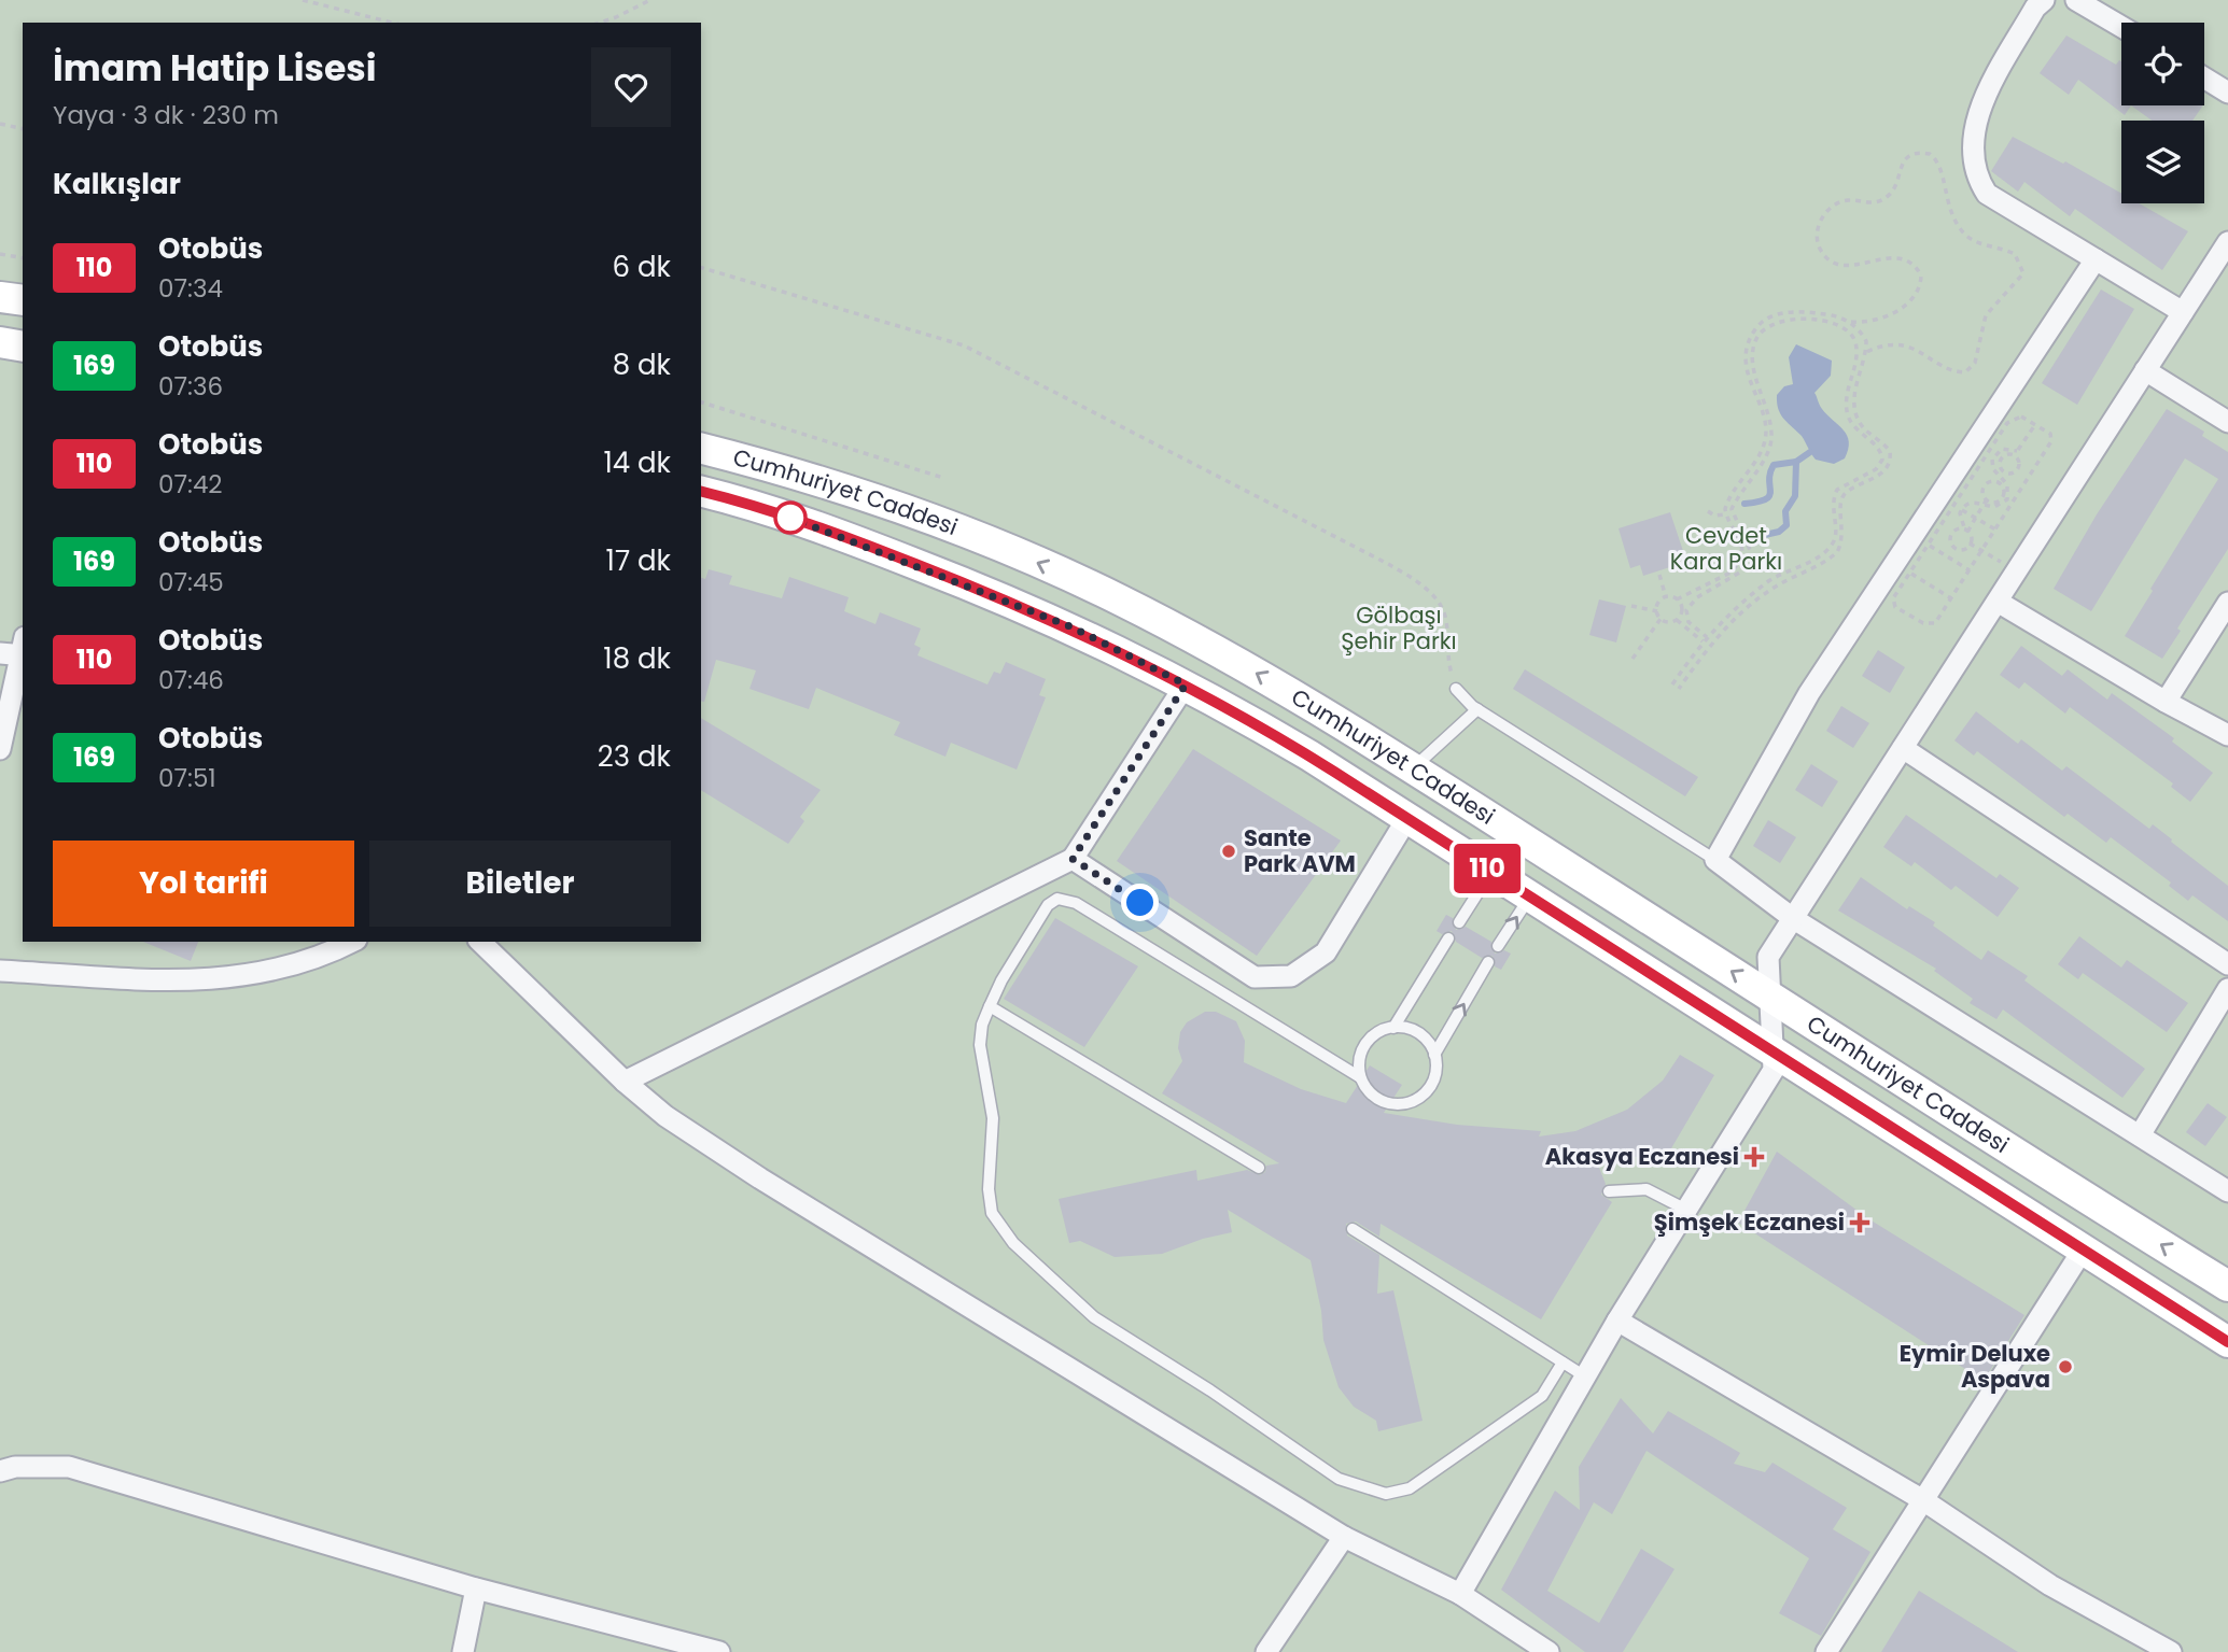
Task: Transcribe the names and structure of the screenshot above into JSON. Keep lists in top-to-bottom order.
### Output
{
  "streets": {
    "main road": ["Cumhuriyet Caddesi"]
  },
  "parks": ["Cevdet Kara Parkı", "Gölbaşı Şehir Parkı"],
  "places": {
    "other": ["Sante Park AVM", "Eymir Deluxe Aspava"],
    "health": ["Akasya Eczanesi", "Şimşek Eczanesi"]
  },
  "lines": ["bus line 110"],
  "page": {
    "on_map": "110",
    "heading": [
      ["İmam Hatip Lisesi", "Yaya · 3 dk · 230 m"],
      "Kalkışlar"
    ],
    "list": [
      {
        "mark": "110",
        "name": "Otobüs",
        "note": "07:34",
        "value": "6 dk"
      },
      {
        "mark": "169",
        "name": "Otobüs",
        "note": "07:36",
        "value": "8 dk"
      },
      {
        "mark": "110",
        "name": "Otobüs",
        "note": "07:42",
        "value": "14 dk"
      },
      {
        "mark": "169",
        "name": "Otobüs",
        "note": "07:45",
        "value": "17 dk"
      },
      {
        "mark": "110",
        "name": "Otobüs",
        "note": "07:46",
        "value": "18 dk"
      },
      {
        "mark": "169",
        "name": "Otobüs",
        "note": "07:51",
        "value": "23 dk"
      }
    ],
    "buttons": ["Yol tarifi", "Biletler"]
  }
}
